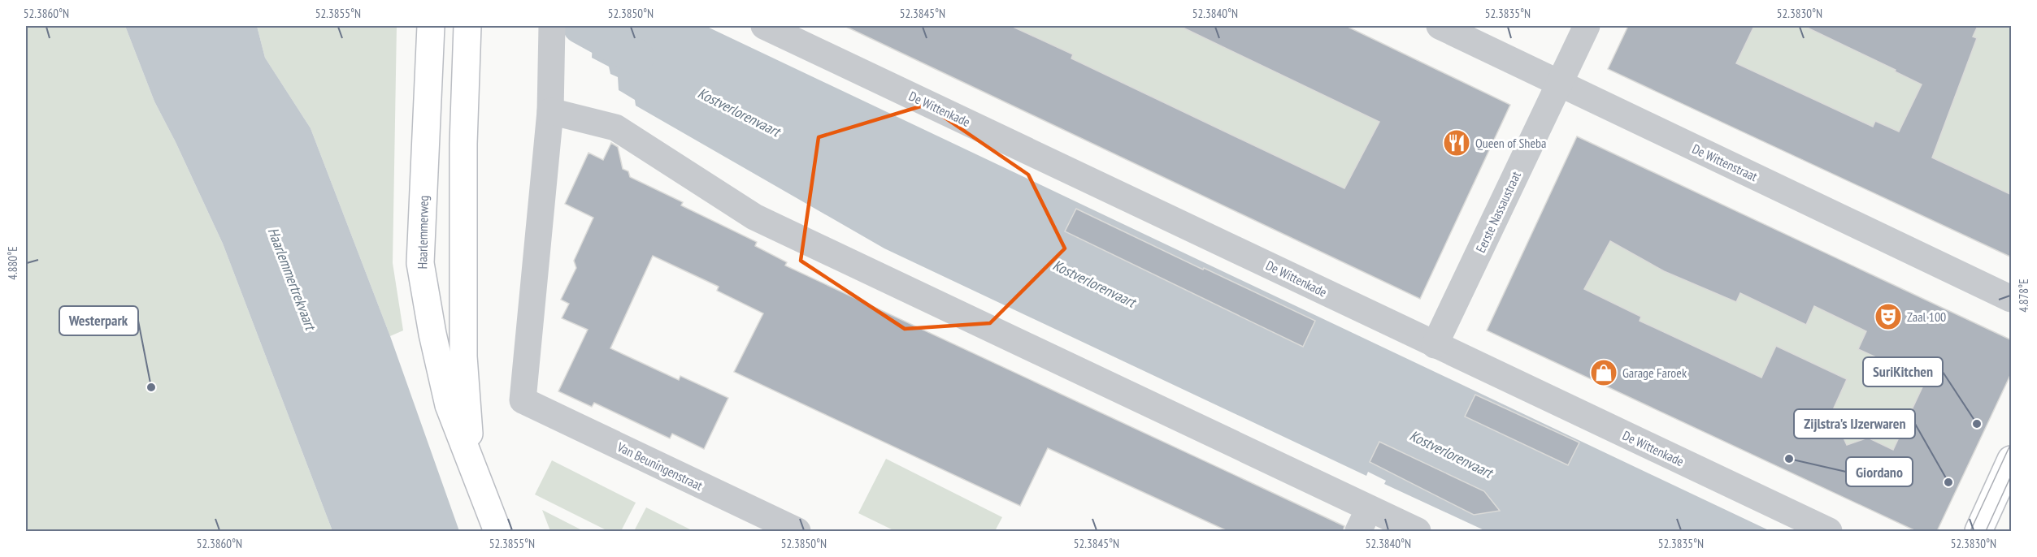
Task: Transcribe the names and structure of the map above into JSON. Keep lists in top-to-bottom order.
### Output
{
  "streets": {
    "main road": ["Haarlemmerweg"],
    "street": [
      "De Wittenkade",
      "De Wittenstraat",
      "Eerste Nassaustraat",
      "Van Beuningenstraat"
    ]
  },
  "crossings": [
    ["De Wittenkade", "Eerste Nassaustraat"],
    ["De Wittenstraat", "Eerste Nassaustraat"]
  ],
  "water": ["Kostverlorenvaart", "Haarlemmertrekvaart"],
  "places": {
    "restaurant": ["Queen of Sheba"],
    "theatre": ["Zaal 100"],
    "shop": ["Garage Faroek"],
    "other": [
      "Westerpark",
      "SuriKitchen",
      "Giordano",
      "Zijlstra's IJzerwaren"
    ]
  },
  "coordinates": [
    "52.3860°N",
    "52.3855°N",
    "52.3850°N",
    "52.3845°N",
    "52.3840°N",
    "52.3835°N",
    "52.3830°N",
    "4.880°E",
    "4.878°E"
  ]
}
